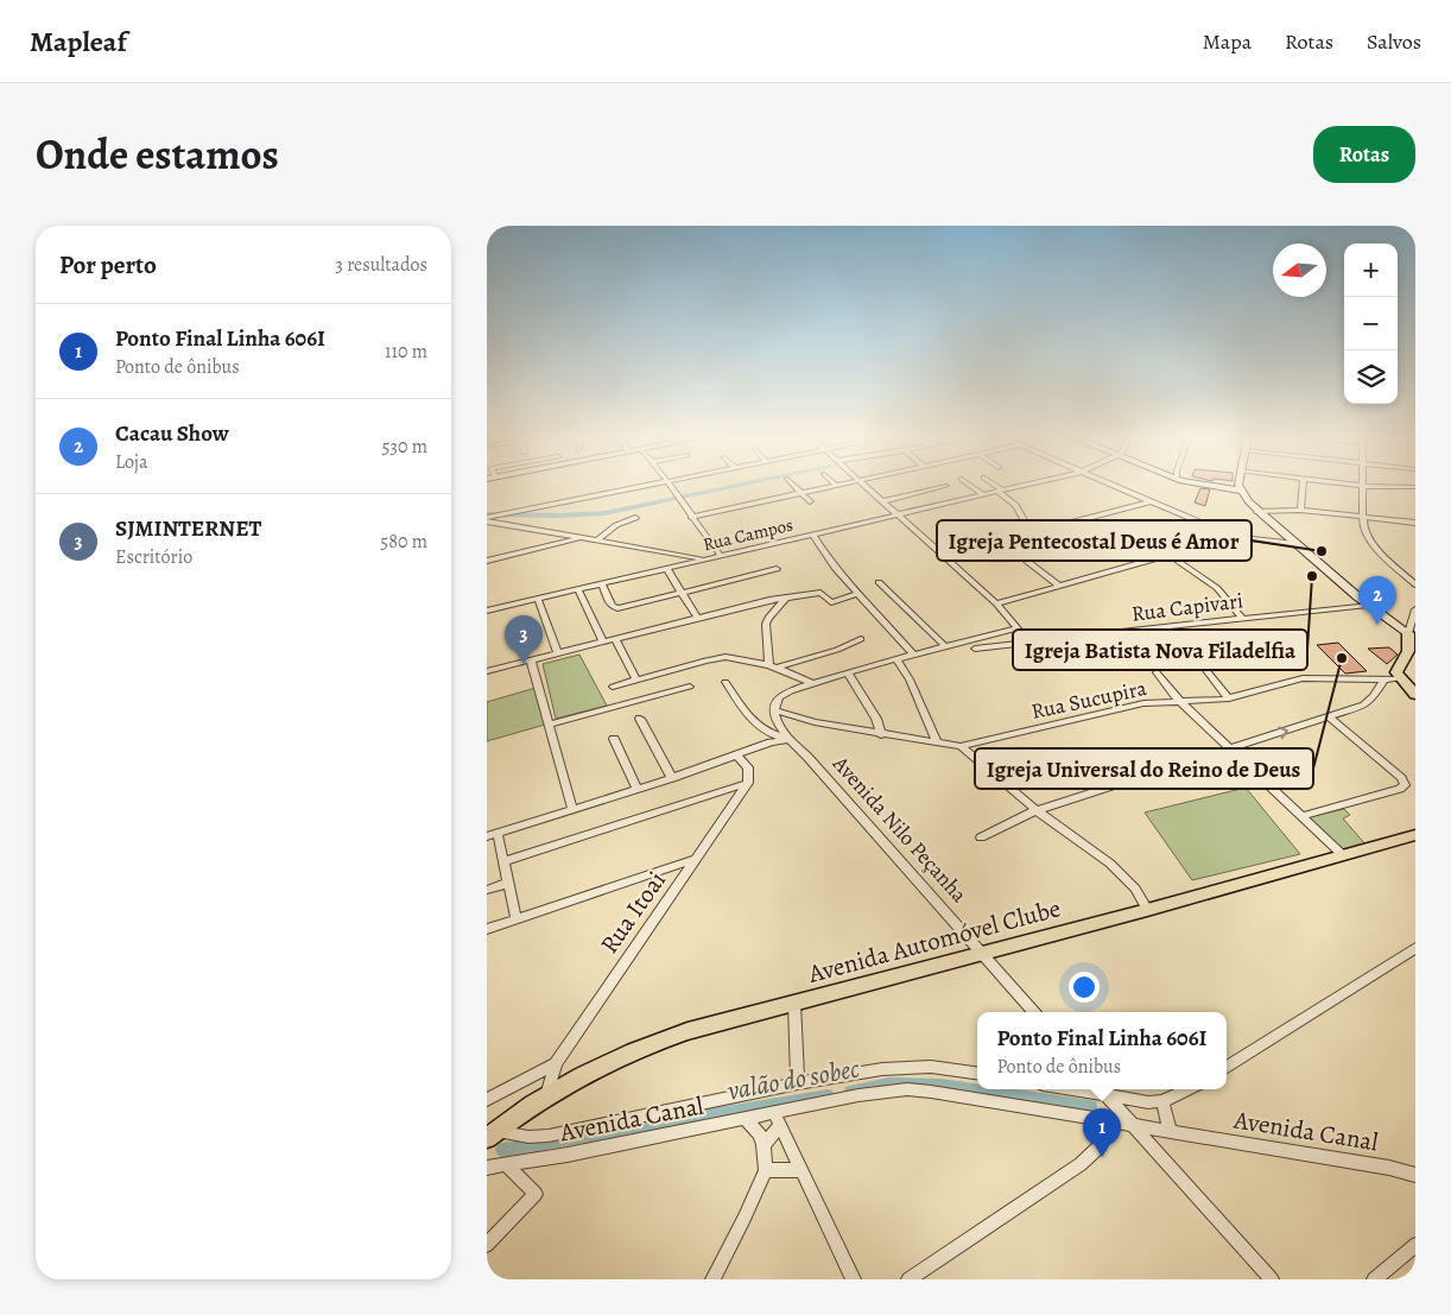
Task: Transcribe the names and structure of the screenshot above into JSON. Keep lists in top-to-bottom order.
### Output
{
  "streets": {
    "main road": ["Avenida Automóvel Clube"],
    "street": [
      "Rua Campos",
      "Rua Capivari",
      "Rua Sucupira",
      "Avenida Nilo Peçanha",
      "Rua Itoai",
      "Avenida Canal"
    ]
  },
  "crossings": [
    ["Avenida Nilo Peçanha", "Avenida Automóvel Clube"],
    ["Rua Itoai", "Avenida Automóvel Clube"],
    ["Avenida Automóvel Clube", "Avenida Canal"]
  ],
  "water": ["valão do sobec"],
  "places": ["Igreja Pentecostal Deus é Amor", "Igreja Batista Nova Filadelfia", "Igreja Universal do Reino de Deus"],
  "north": "left",
  "page": {
    "header": "Mapleaf",
    "nav": ["Mapa", "Rotas", "Salvos"],
    "title": "Onde estamos",
    "buttons": "Rotas",
    "heading": ["Por perto", "3 resultados"],
    "map_buttons": ["+", "−"],
    "list": [
      {
        "mark": "1",
        "name": "Ponto Final Linha 606I",
        "note": "Ponto de ônibus",
        "value": "110 m"
      },
      {
        "mark": "2",
        "name": "Cacau Show",
        "note": "Loja",
        "value": "530 m"
      },
      {
        "mark": "3",
        "name": "SJMINTERNET",
        "note": "Escritório",
        "value": "580 m"
      }
    ],
    "pins": ["2", "3", "1"],
    "popup": ["Ponto Final Linha 606I", "Ponto de ônibus"]
  }
}
